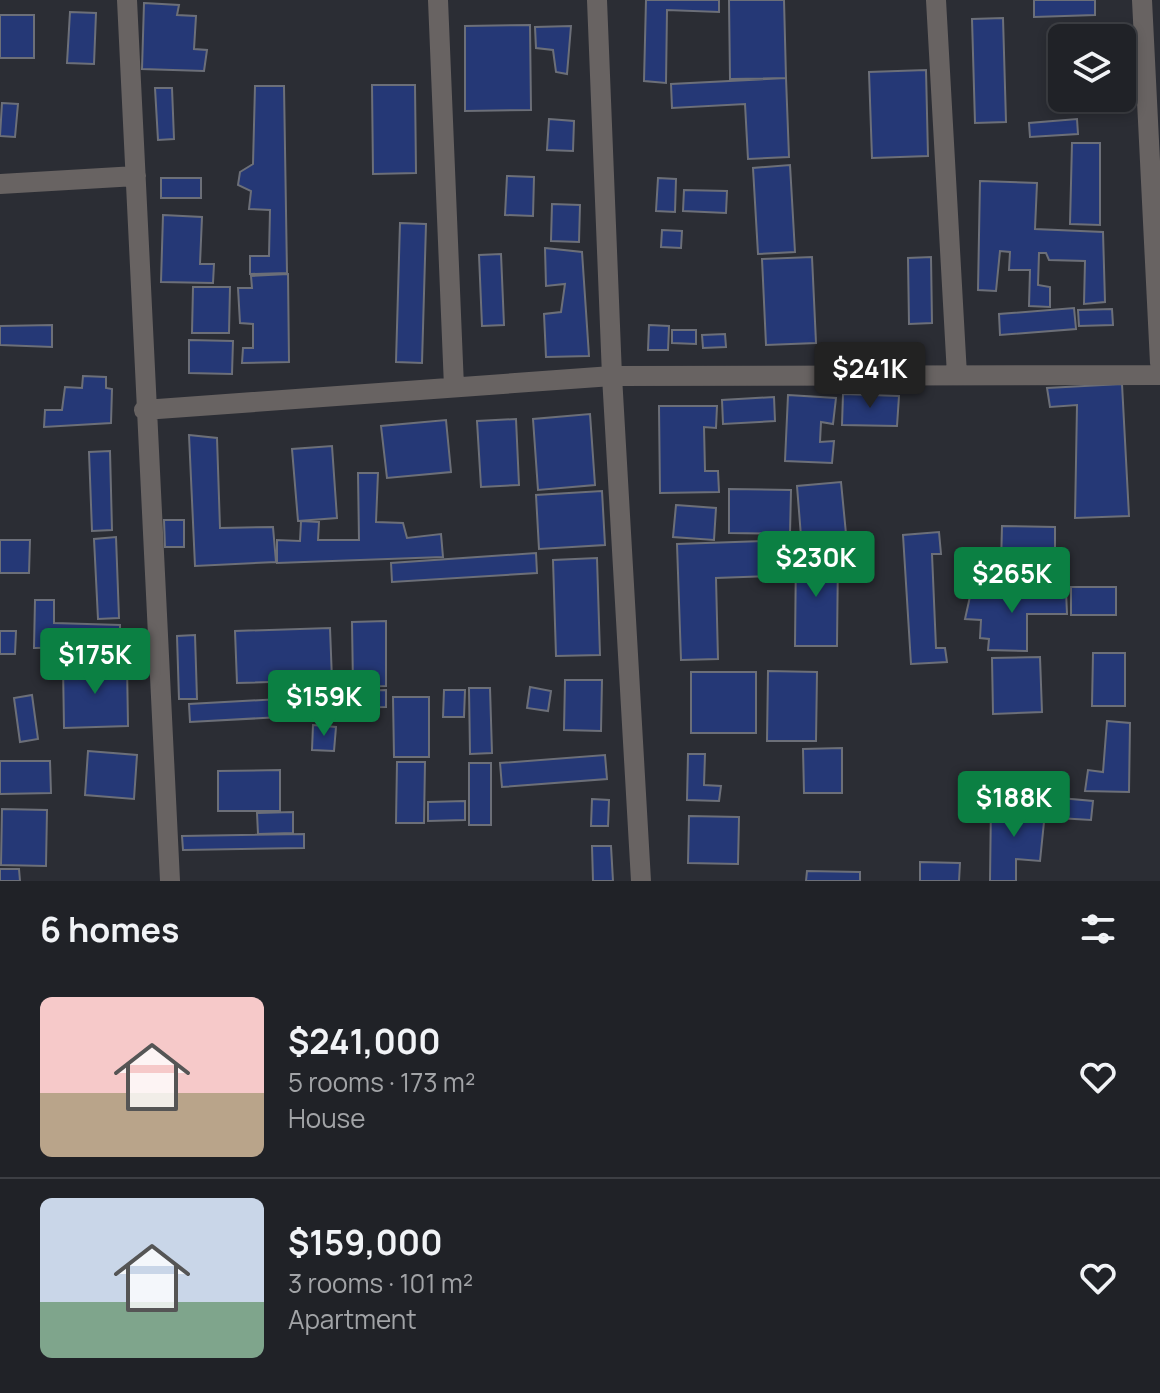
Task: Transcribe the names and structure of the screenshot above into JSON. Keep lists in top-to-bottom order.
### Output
{
  "page": {
    "price": [
      "$241K",
      "$230K",
      "$265K",
      "$175K",
      "$159K",
      "$188K"
    ],
    "heading": "6 homes",
    "list": [
      {
        "name": "$241,000",
        "note": "5 rooms · 173 m² · House"
      },
      {
        "name": "$159,000",
        "note": "3 rooms · 101 m² · Apartment"
      }
    ]
  }
}
